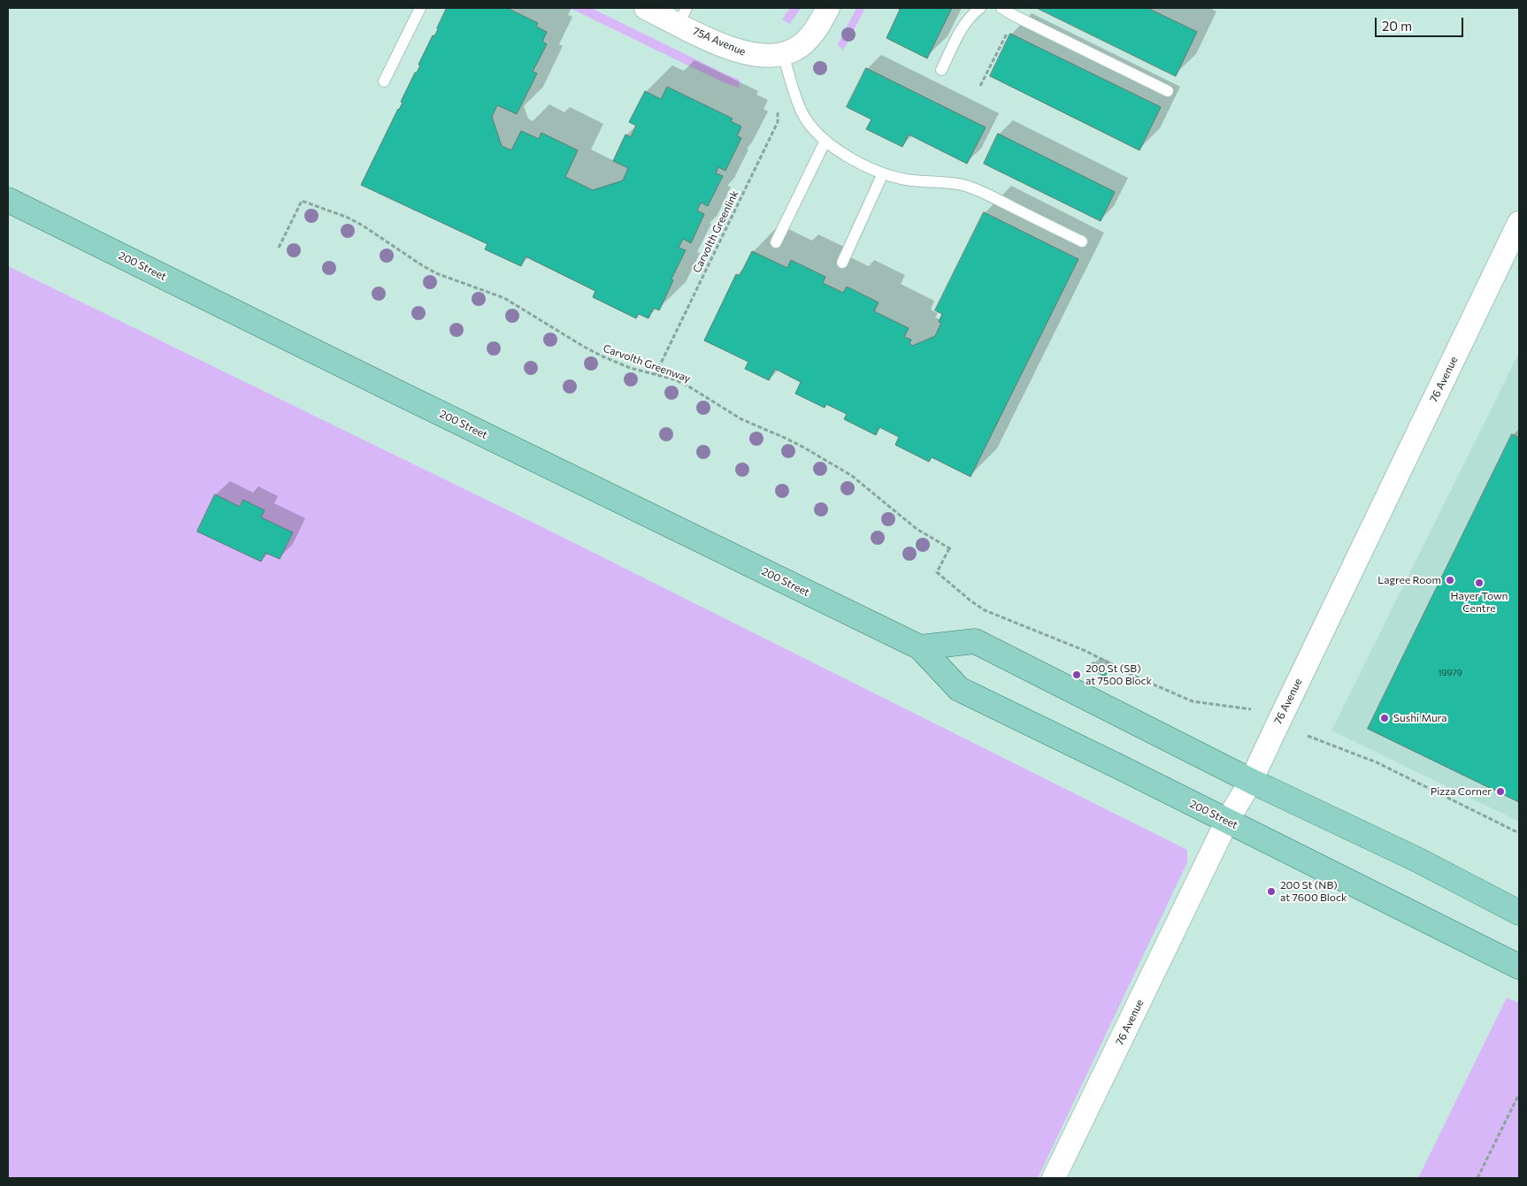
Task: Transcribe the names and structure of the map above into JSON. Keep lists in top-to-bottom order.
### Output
{
  "streets": {
    "main road": ["200 Street"],
    "street": ["75A Avenue", "76 Avenue"],
    "path": ["Carvolth Greenlink", "Carvolth Greenway"]
  },
  "crossings": [
    ["Carvolth Greenlink", "Carvolth Greenway"],
    ["200 Street", "76 Avenue"]
  ],
  "places": [
    "Lagree Room",
    "Hayer Town Centre",
    "200 St (SB) at 7500 Block",
    "Sushi Mura",
    "Pizza Corner",
    "200 St (NB) at 7600 Block"
  ],
  "house_numbers": ["19979"],
  "scale_bar": "20 m"
}
